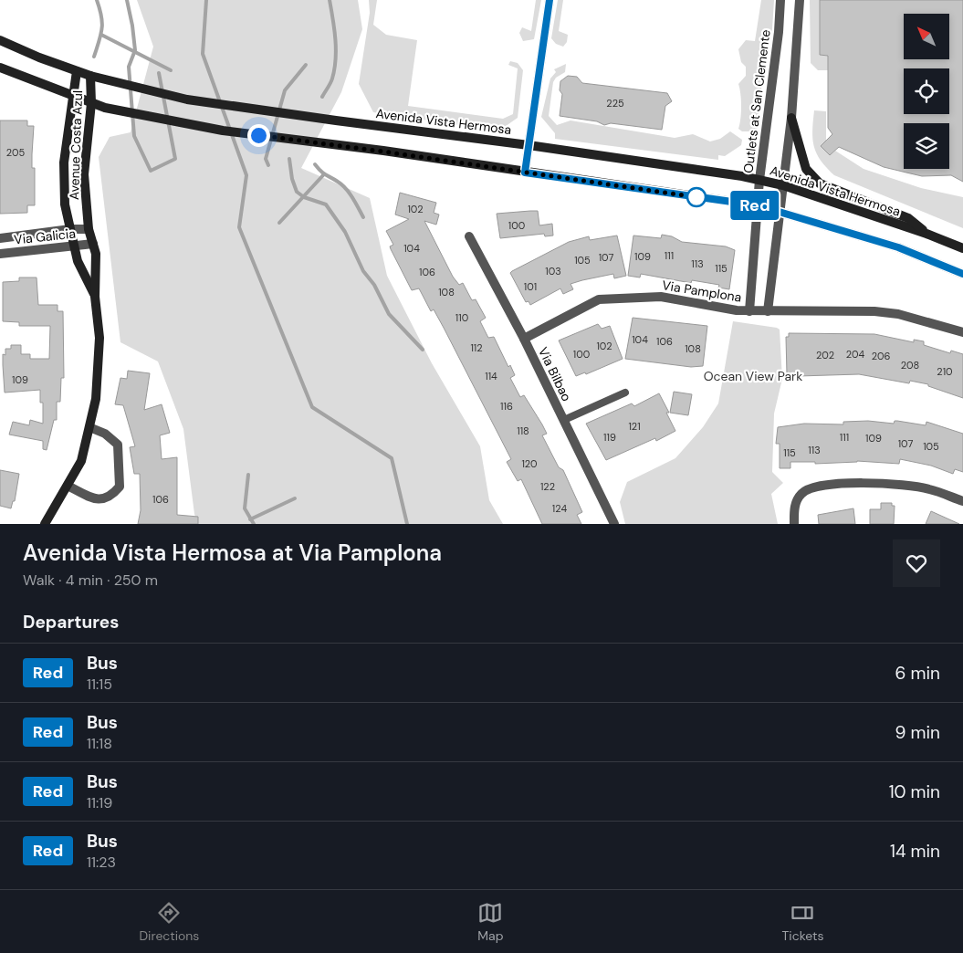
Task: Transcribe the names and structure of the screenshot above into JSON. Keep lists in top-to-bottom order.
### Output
{
  "streets": {
    "main road": ["Avenida Vista Hermosa", "Avenue Costa Azul"],
    "street": [
      "Outlets at San Clemente",
      "Via Galicia",
      "Via Pamplona",
      "Via Bilbao"
    ]
  },
  "crossings": [
    ["Outlets at San Clemente", "Avenida Vista Hermosa"],
    ["Outlets at San Clemente", "Via Pamplona"],
    ["Avenida Vista Hermosa", "Avenue Costa Azul"],
    ["Avenue Costa Azul", "Via Galicia"],
    ["Via Pamplona", "Via Bilbao"]
  ],
  "parks": ["Ocean View Park"],
  "lines": ["bus line Red"],
  "house_numbers": [
    "225",
    "205",
    "102",
    "100",
    "104",
    "111",
    "109",
    "107",
    "105",
    "113",
    "115",
    "103",
    "106",
    "101",
    "108",
    "110",
    "104",
    "106",
    "102",
    "112",
    "108",
    "100",
    "204",
    "202",
    "206",
    "208",
    "210",
    "114",
    "109",
    "116",
    "121",
    "118",
    "119",
    "111",
    "109",
    "107",
    "105",
    "113",
    "115",
    "120",
    "122",
    "106",
    "124"
  ],
  "north": "top left",
  "page": {
    "on_map": "Red",
    "heading": [
      ["Avenida Vista Hermosa at Via Pamplona", "Walk · 4 min · 250 m"],
      "Departures"
    ],
    "list": [
      {
        "mark": "Red",
        "name": "Bus",
        "note": "11:15",
        "value": "6 min"
      },
      {
        "mark": "Red",
        "name": "Bus",
        "note": "11:18",
        "value": "9 min"
      },
      {
        "mark": "Red",
        "name": "Bus",
        "note": "11:19",
        "value": "10 min"
      },
      {
        "mark": "Red",
        "name": "Bus",
        "note": "11:23",
        "value": "14 min"
      }
    ],
    "tabs": ["Directions", "Map", "Tickets"]
  }
}
